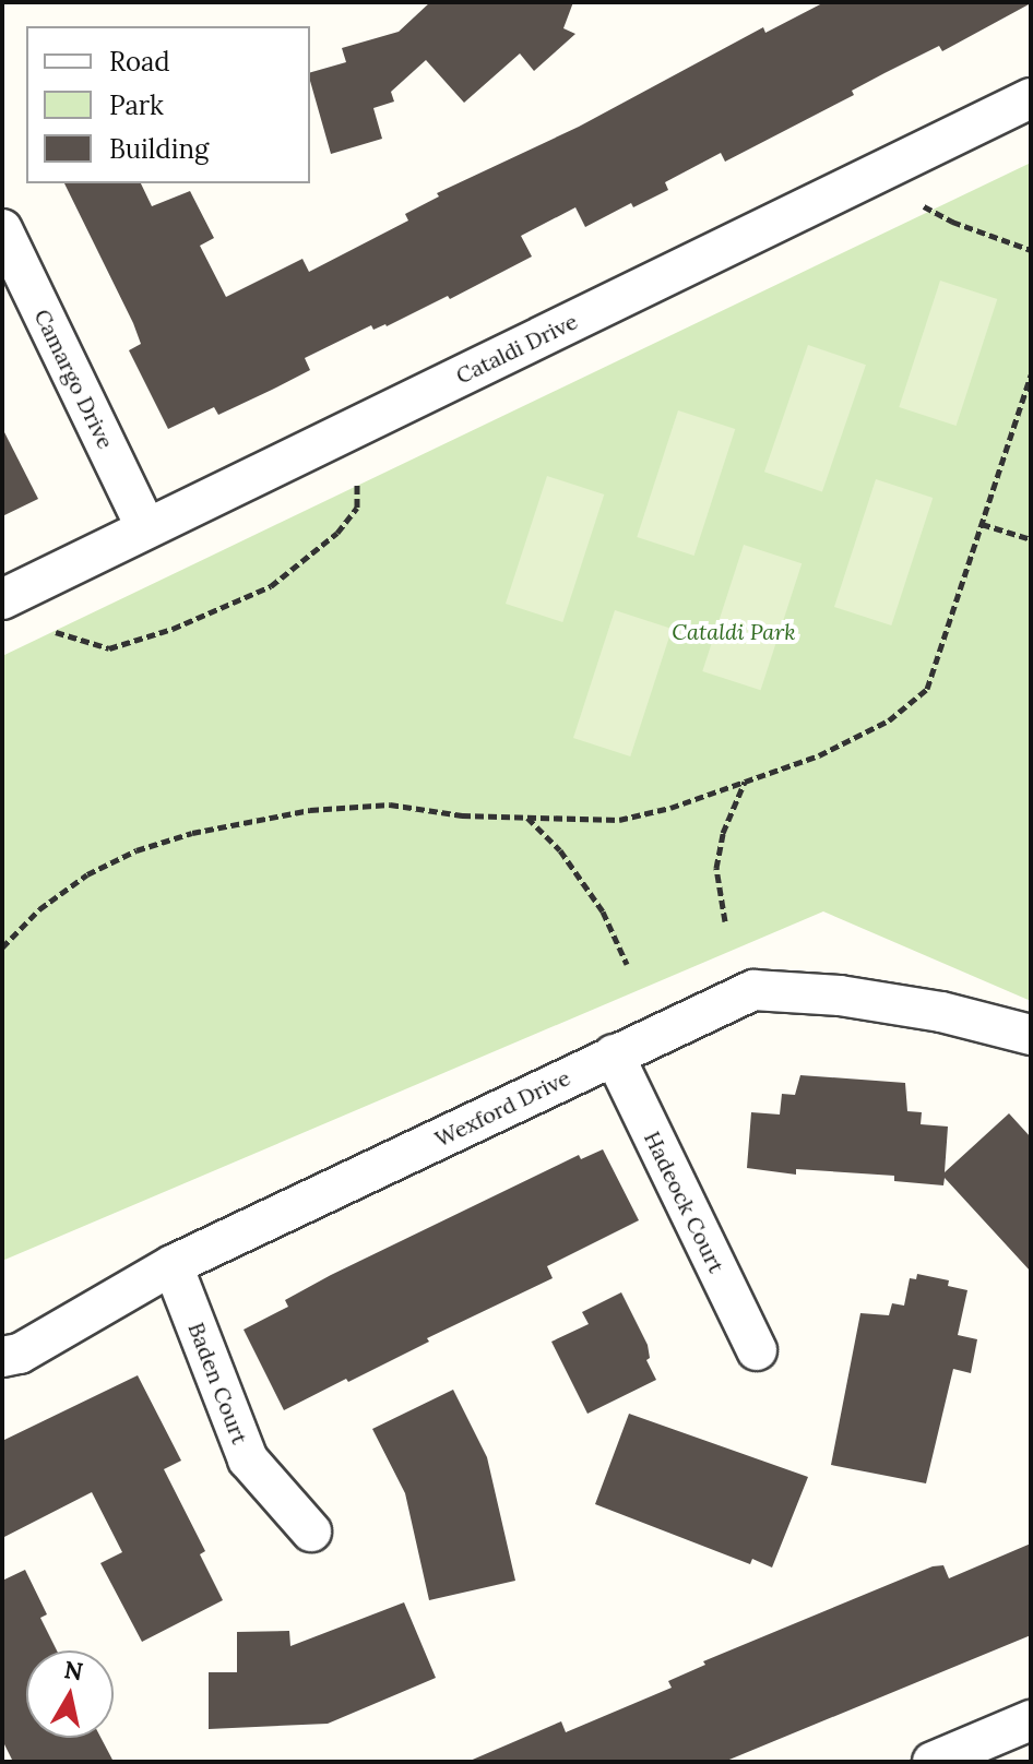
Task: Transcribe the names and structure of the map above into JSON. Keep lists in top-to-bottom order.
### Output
{
  "streets": {
    "street": [
      "Cataldi Drive",
      "Camargo Drive",
      "Wexford Drive",
      "Hadeock Court",
      "Baden Court"
    ]
  },
  "crossings": [
    ["Cataldi Drive", "Camargo Drive"],
    ["Wexford Drive", "Hadeock Court"],
    ["Wexford Drive", "Baden Court"]
  ],
  "parks": ["Cataldi Park"],
  "legend": ["Road", "Park", "Building"],
  "north": "top"
}
